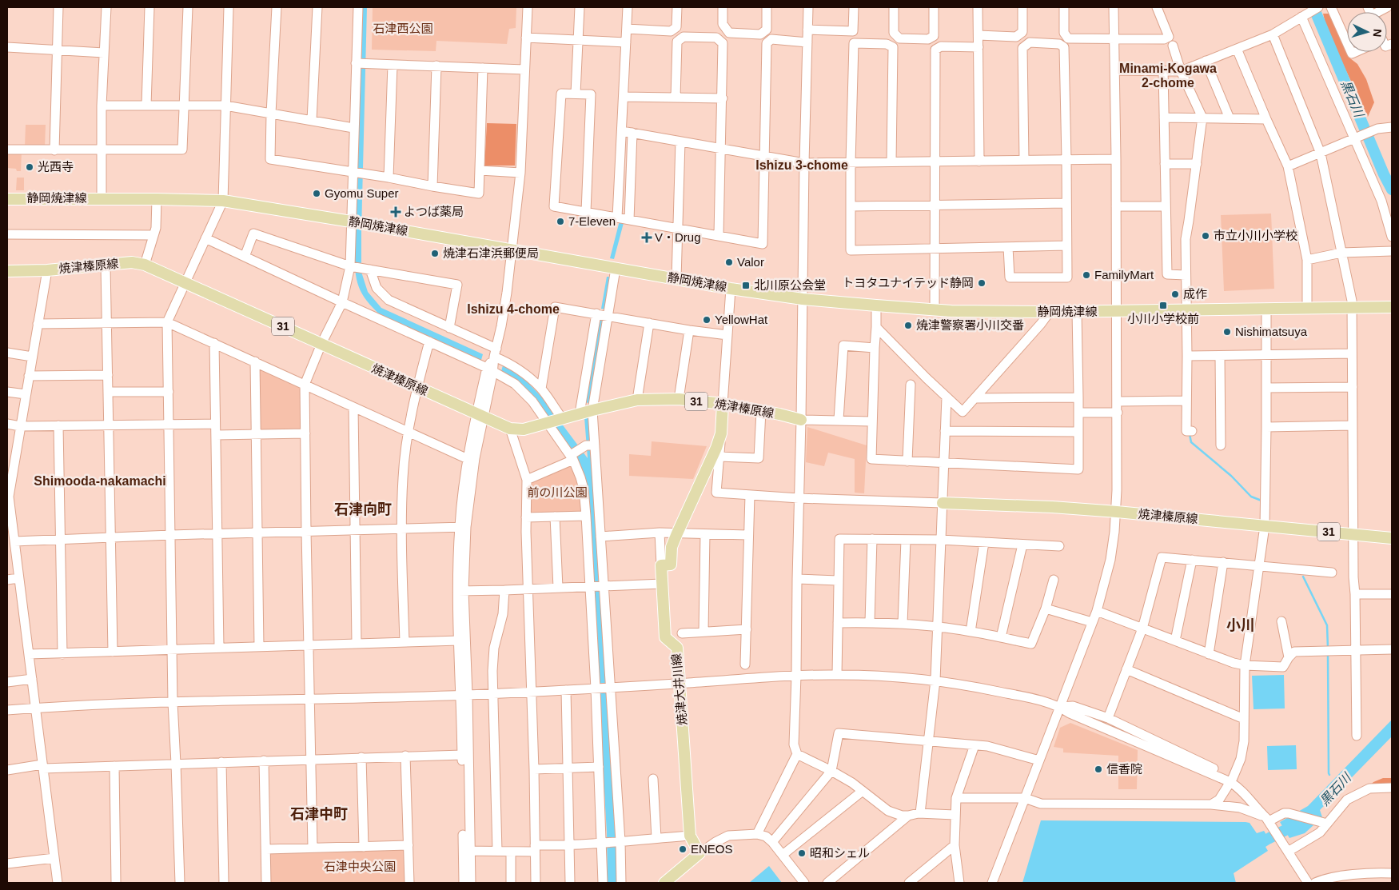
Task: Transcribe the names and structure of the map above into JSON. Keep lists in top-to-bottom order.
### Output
{
  "streets": {
    "main road": [
      "静岡焼津線",
      "焼津榛原線",
      "31",
      "焼津大井川線"
    ]
  },
  "districts": [
    "Minami-Kogawa 2-chome",
    "Ishizu 3-chome",
    "Ishizu 4-chome",
    "Shimooda-nakamachi",
    "石津向町",
    "小川",
    "石津中町"
  ],
  "water": ["黒石川"],
  "parks": ["石津西公園", "前の川公園", "石津中央公園"],
  "places": {
    "other": [
      "光西寺",
      "Gyomu Super",
      "7-Eleven",
      "市立小川小学校",
      "焼津石津浜郵便局",
      "Valor",
      "FamilyMart",
      "トヨタユナイテッド静岡",
      "成作",
      "YellowHat",
      "焼津警察署小川交番",
      "Nishimatsuya",
      "信香院",
      "ENEOS",
      "昭和シェル"
    ],
    "health": ["よつば薬局", "V・Drug"],
    "transit": ["北川原公会堂", "小川小学校前"]
  },
  "north": "right"
}
